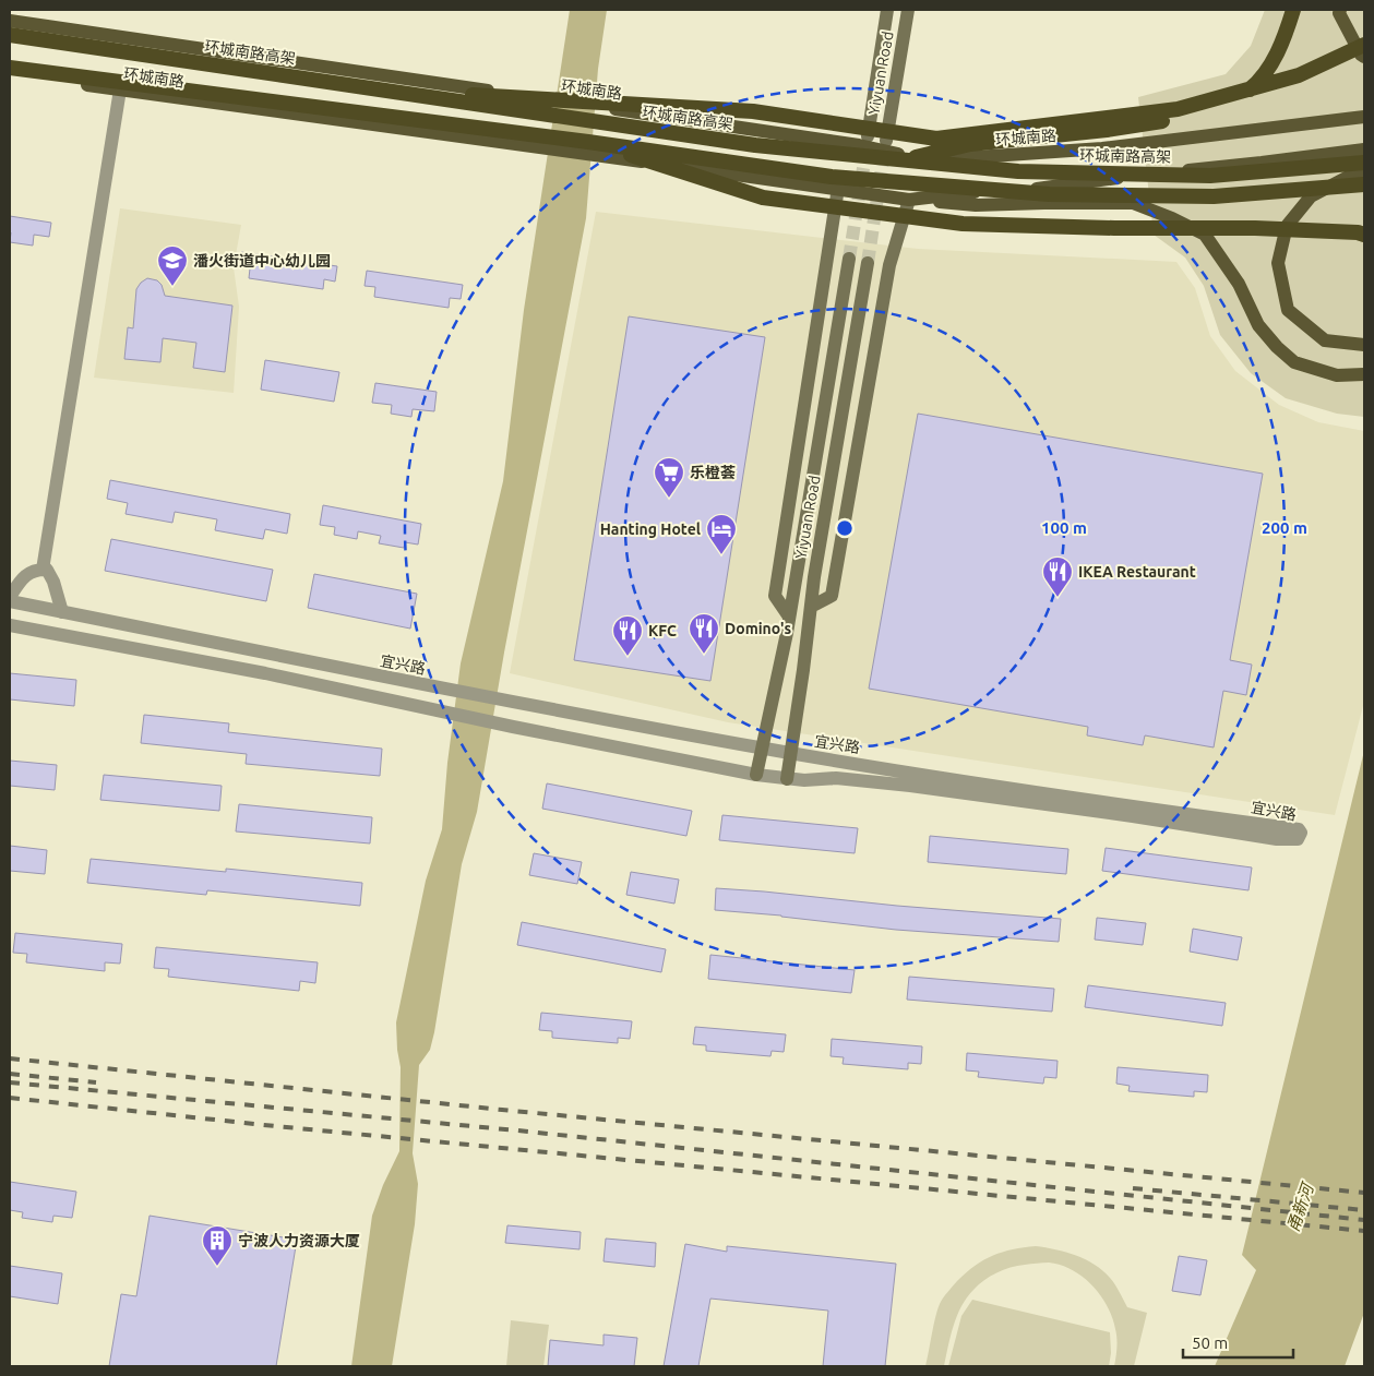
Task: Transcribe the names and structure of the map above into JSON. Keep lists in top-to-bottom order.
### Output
{
  "streets": {
    "highway": ["环城南路高架"],
    "main road": ["Yiyuan Road", "环城南路"],
    "street": ["宜兴路"]
  },
  "crossings": [
    ["Yiyuan Road", "环城南路"],
    ["Yiyuan Road", "宜兴路"]
  ],
  "water": ["甬新河"],
  "places": {
    "school or university": ["潘火街道中心幼儿园"],
    "supermarket": ["乐橙荟"],
    "hotel": ["Hanting Hotel"],
    "restaurant": ["IKEA Restaurant", "Domino's", "KFC"],
    "building": ["宁波人力资源大厦"]
  },
  "scale_bar": "50 m",
  "rings": ["100 m", "200 m"]
}
